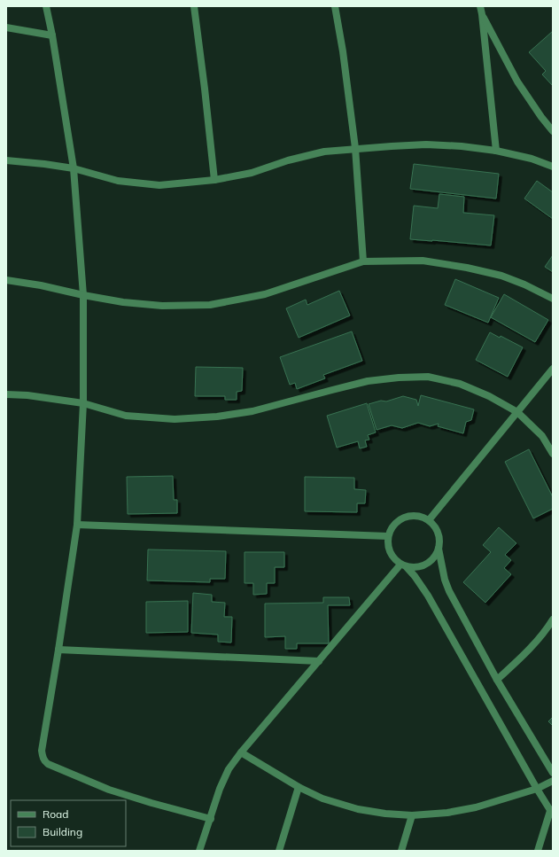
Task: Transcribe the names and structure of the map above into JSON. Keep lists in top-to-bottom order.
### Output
{
  "legend": ["Road", "Building"]
}
